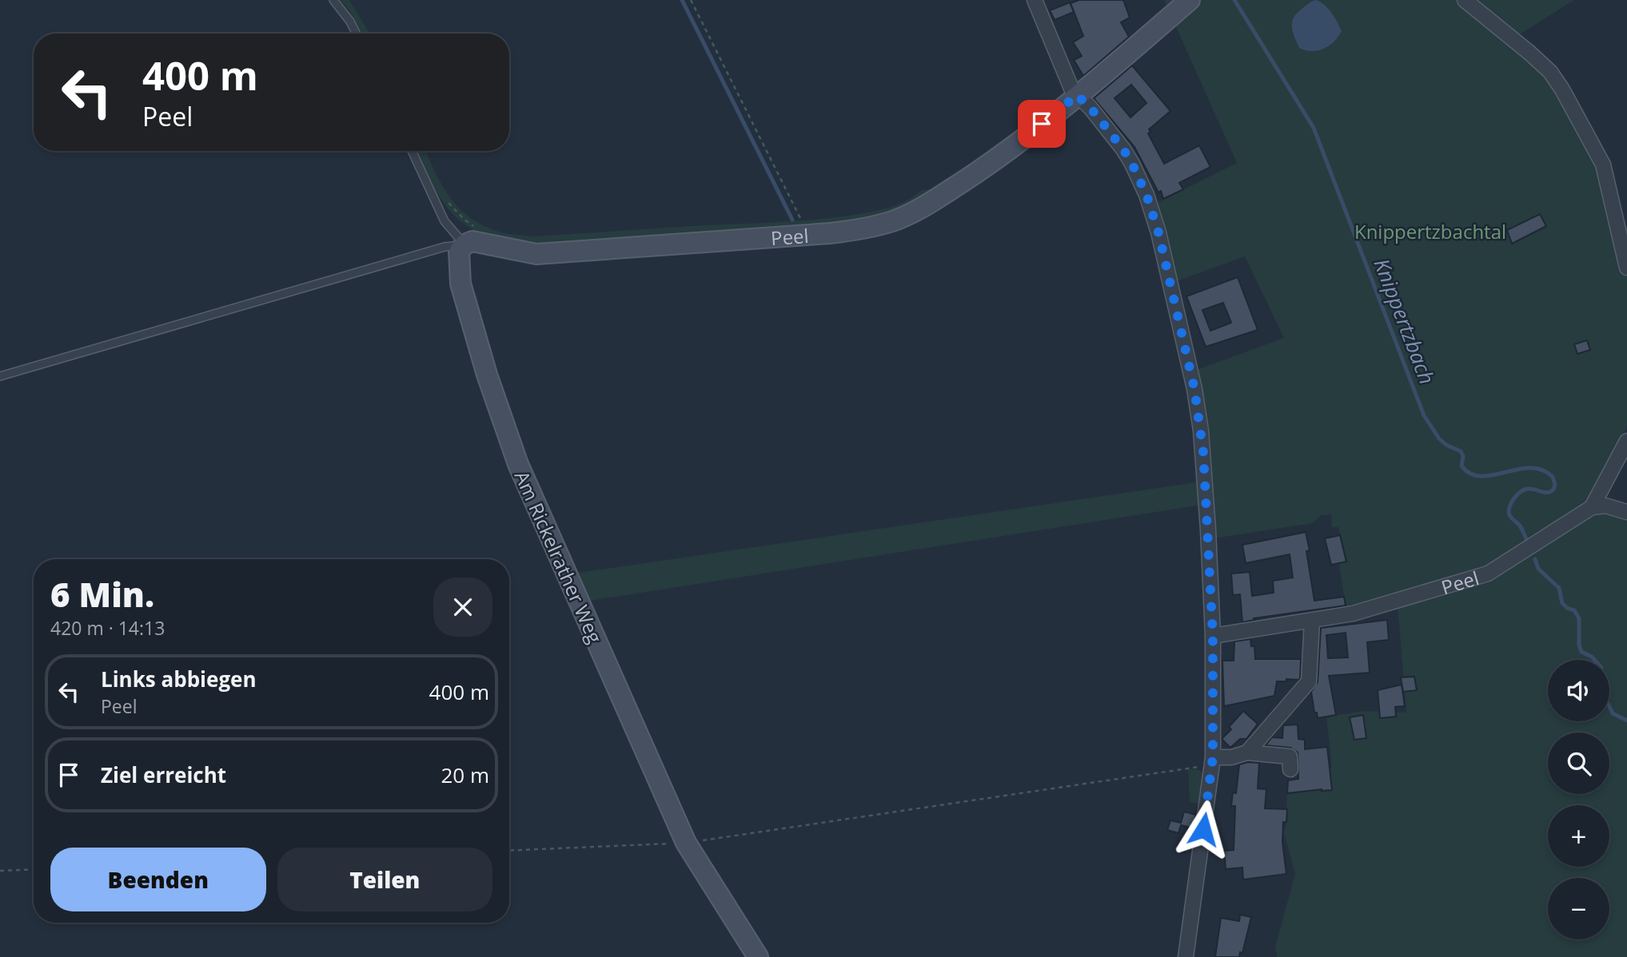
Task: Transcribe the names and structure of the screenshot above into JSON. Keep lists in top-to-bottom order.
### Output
{
  "streets": {
    "street": ["Peel", "Am Rickelrather Weg"]
  },
  "crossings": [
    ["Peel", "Am Rickelrather Weg"]
  ],
  "water": ["Knippertzbach"],
  "parks": ["Knippertzbachtal"],
  "page": {
    "turn": ["400 m", "Peel"],
    "heading": ["6 Min.", "420 m · 14:13"],
    "list": [
      {
        "name": "Links abbiegen",
        "note": "Peel",
        "value": "400 m"
      },
      {
        "name": "Ziel erreicht",
        "value": "20 m"
      }
    ],
    "map_buttons": ["+", "−"],
    "buttons": ["Beenden", "Teilen"]
  }
}
